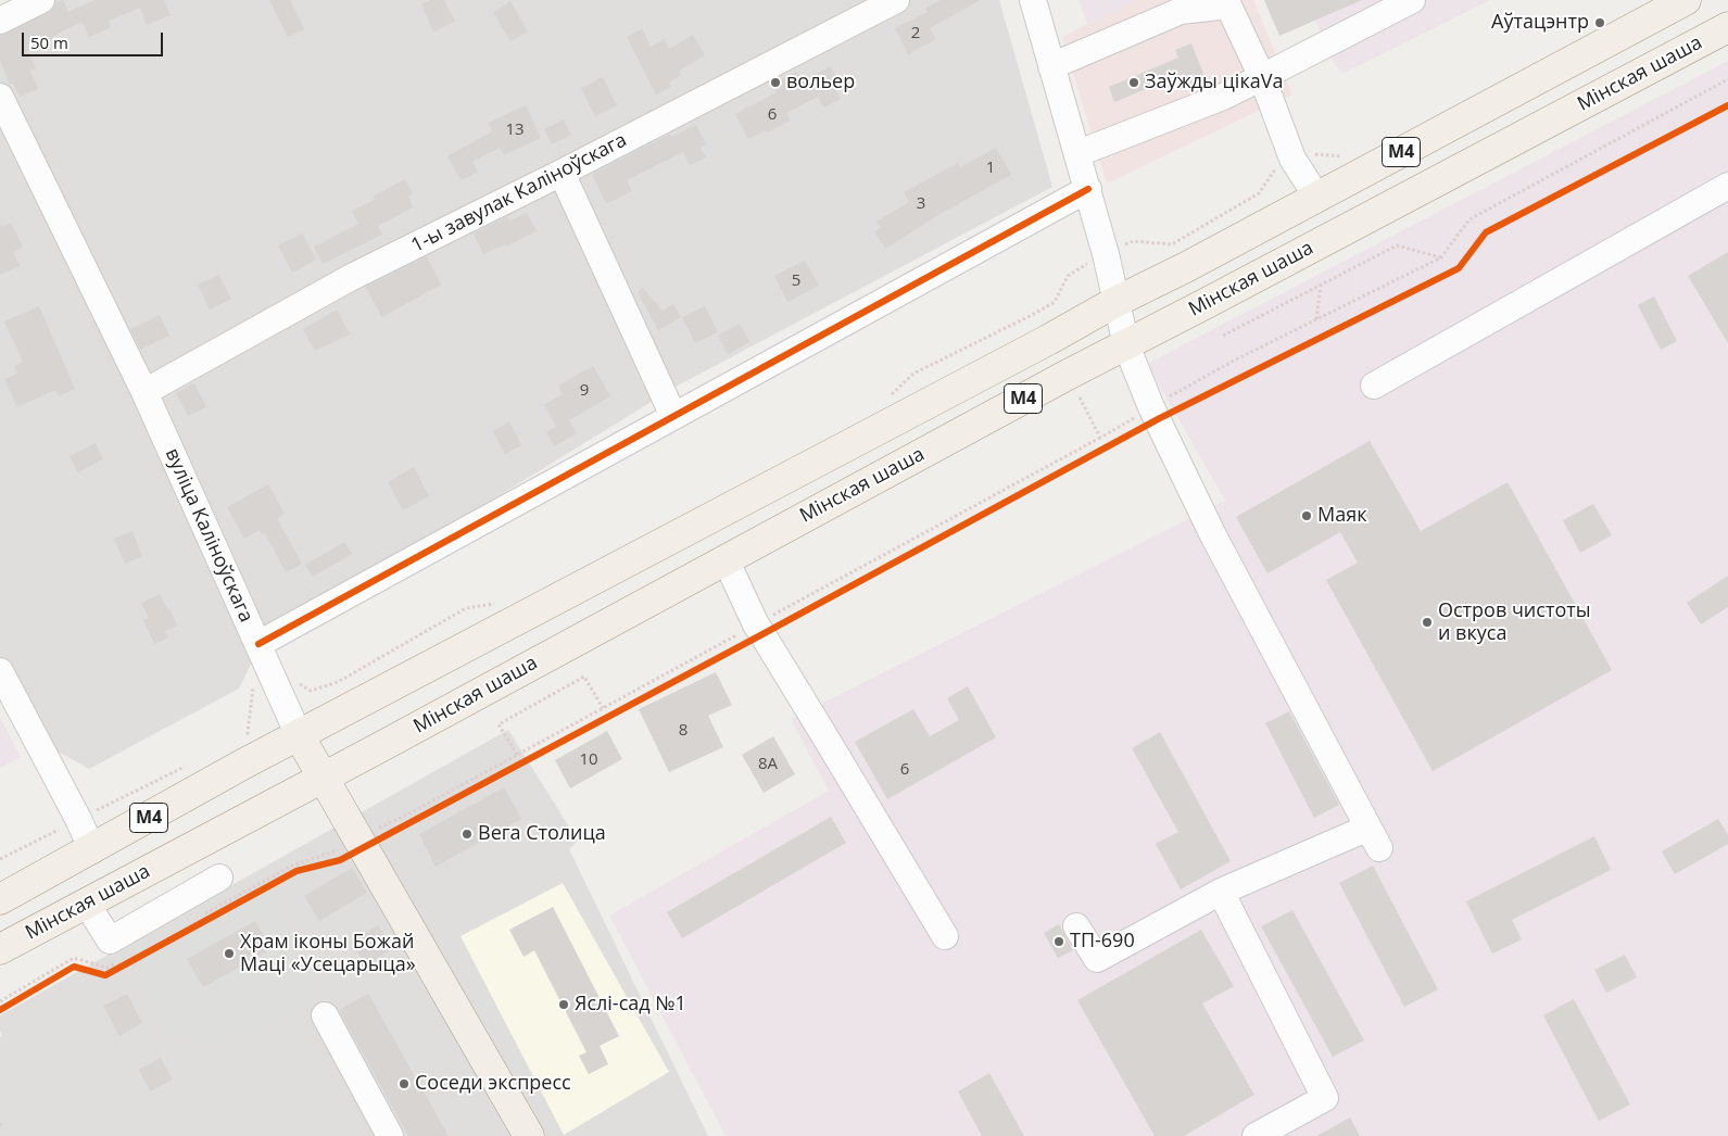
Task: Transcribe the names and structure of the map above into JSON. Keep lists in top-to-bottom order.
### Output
{
  "streets": {
    "main road": ["Мінская шаша", "М4", "вуліца Каліноўскага"],
    "street": ["1-ы завулак Каліноўскага"]
  },
  "crossings": [
    ["Мінская шаша", "вуліца Каліноўскага"],
    ["М4", "вуліца Каліноўскага"],
    ["1-ы завулак Каліноўскага", "вуліца Каліноўскага"]
  ],
  "places": [
    "Аўтацэнтр",
    "вольер",
    "Заўжды цікаVа",
    "Маяк",
    "Остров чистоты и вкуса",
    "Вега Столица",
    "ТП-690",
    "Храм іконы Божай Маці «Усецарыца»",
    "Яслі-сад №1",
    "Соседи экспресс"
  ],
  "house_numbers": [
    "2",
    "6",
    "13",
    "1",
    "3",
    "5",
    "9",
    "8",
    "10",
    "8А",
    "6"
  ],
  "scale_bar": "50 m"
}
